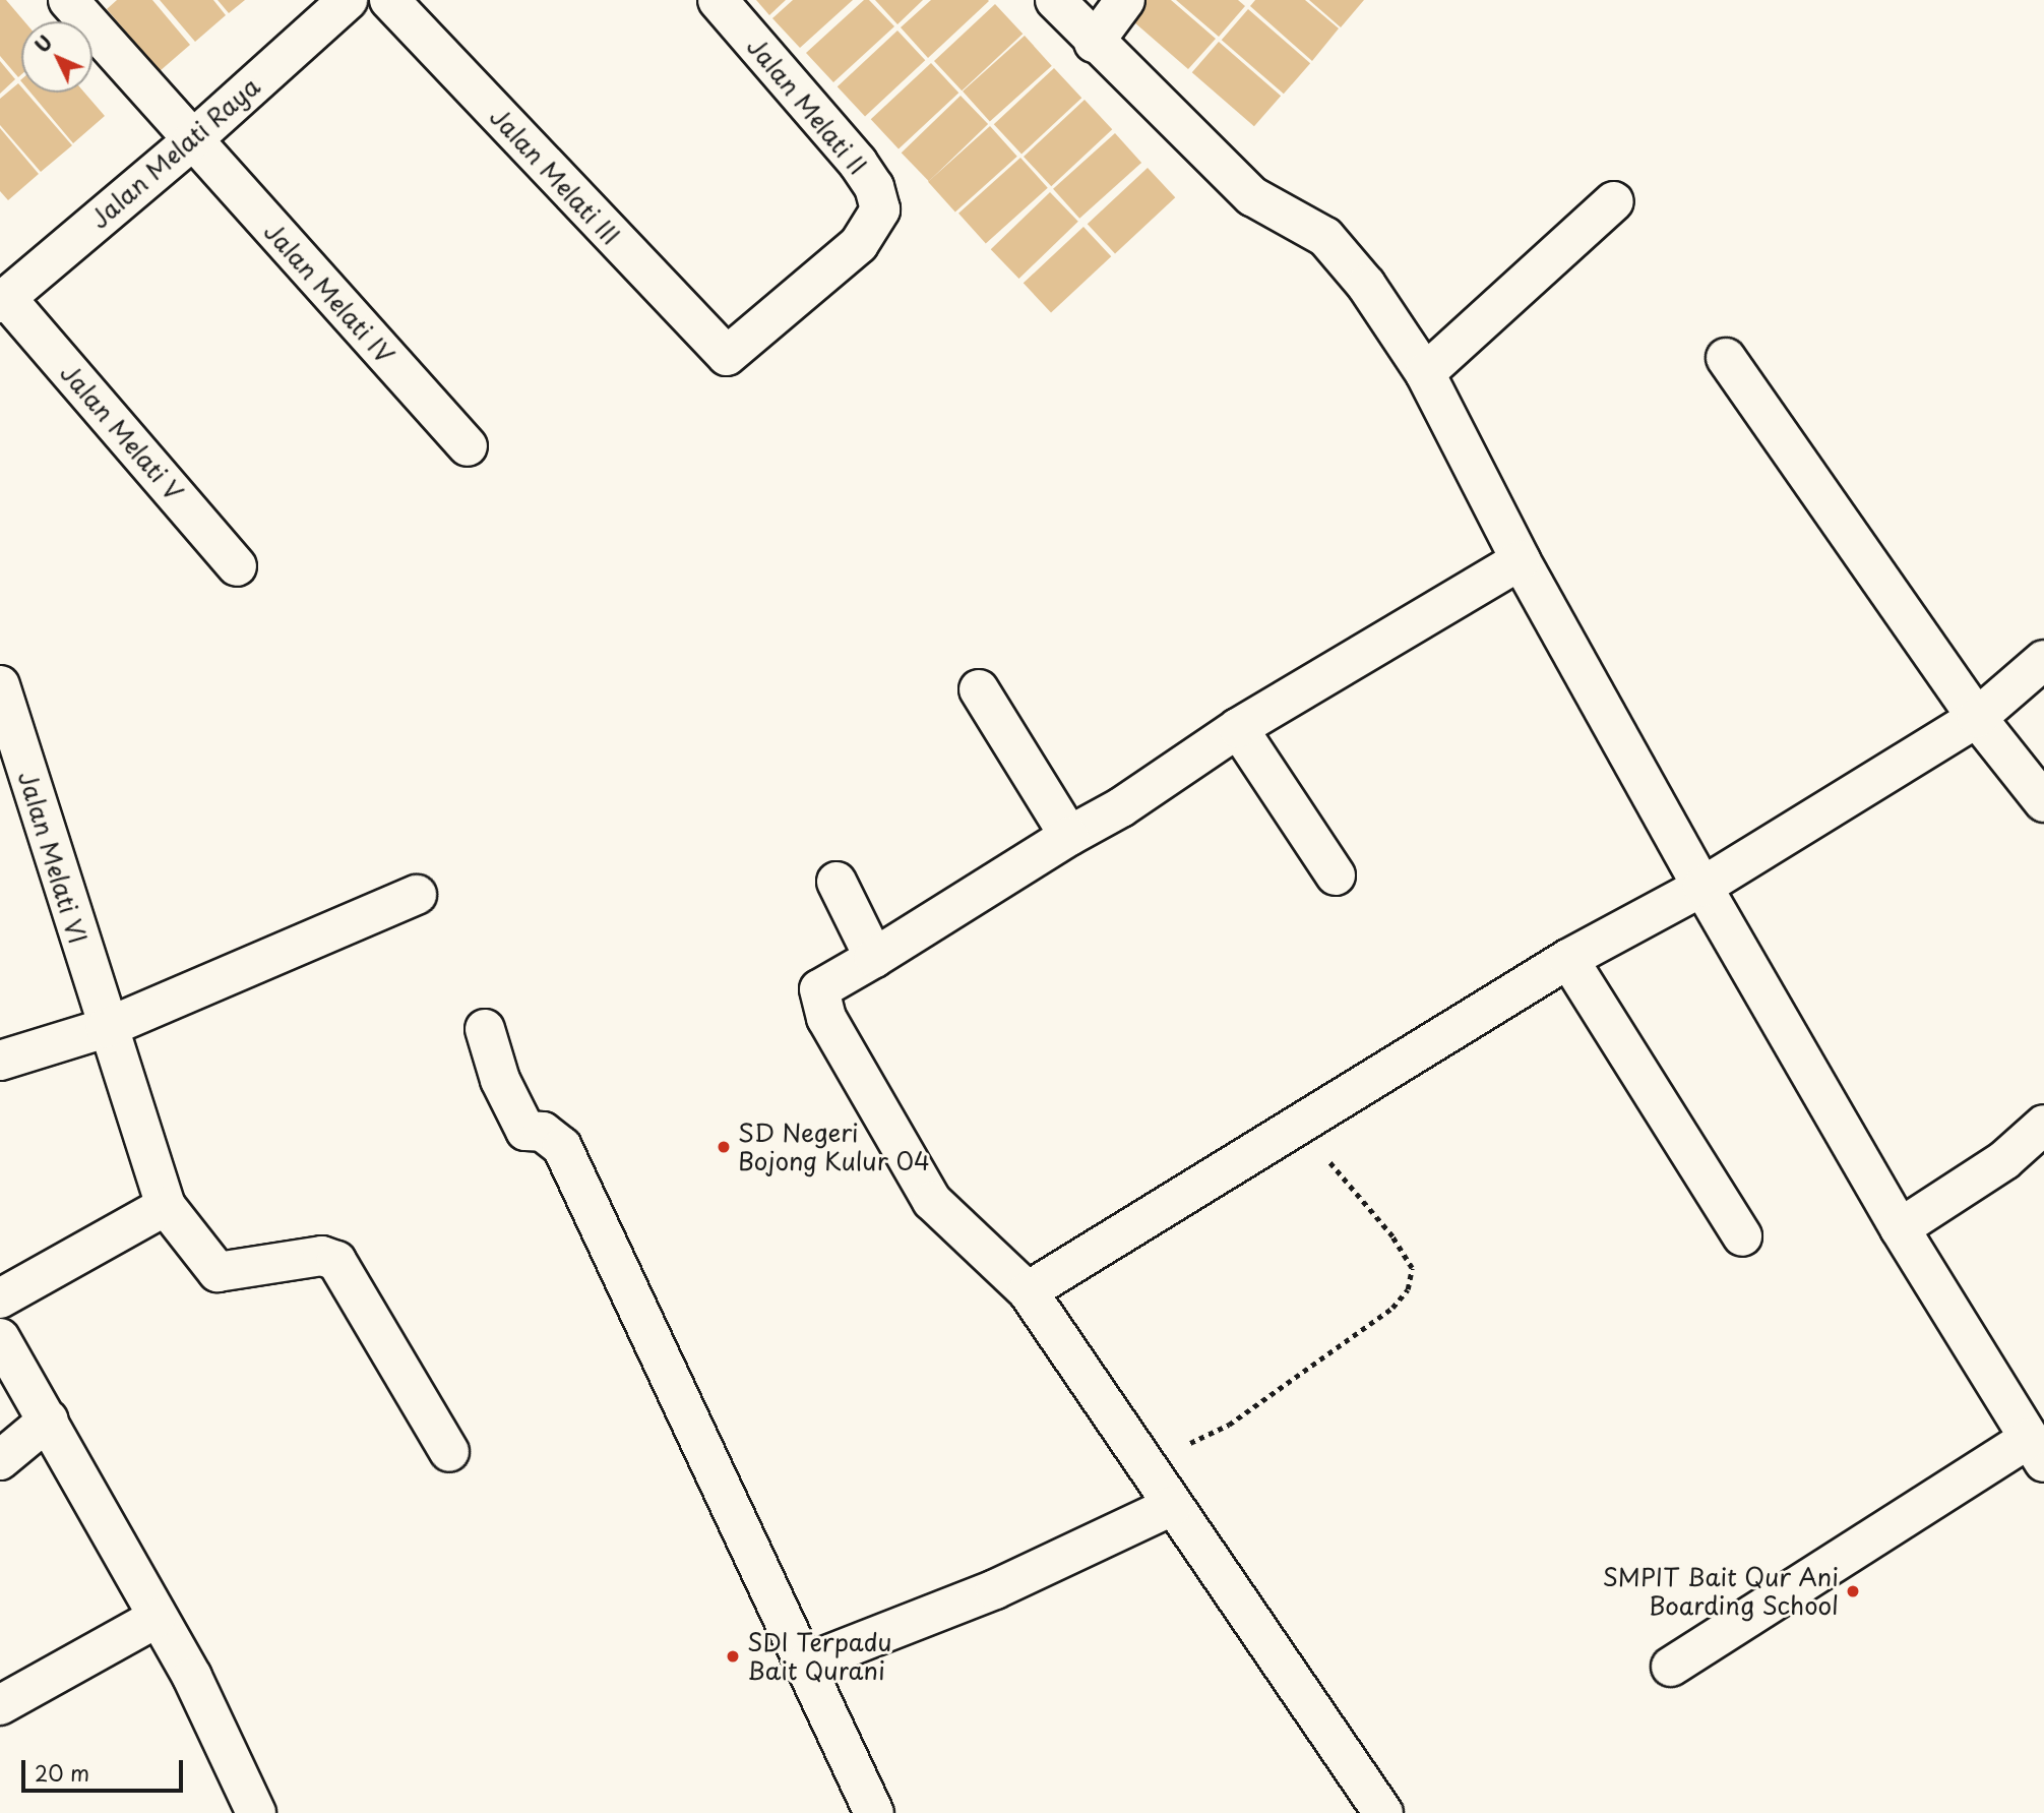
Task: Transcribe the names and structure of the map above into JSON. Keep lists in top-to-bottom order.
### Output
{
  "streets": {
    "street": [
      "Jalan Melati II",
      "Jalan Melati Raya",
      "Jalan Melati III",
      "Jalan Melati IV",
      "Jalan Melati V",
      "Jalan Melati VI"
    ]
  },
  "crossings": [
    ["Jalan Melati II", "Jalan Melati III"],
    ["Jalan Melati Raya", "Jalan Melati IV"],
    ["Jalan Melati Raya", "Jalan Melati V"]
  ],
  "places": ["SD Negeri Bojong Kulur 04", "SMPIT Bait Qur Ani Boarding School", "SDI Terpadu Bait Qurani"],
  "scale_bar": "20 m",
  "north": "top left"
}
